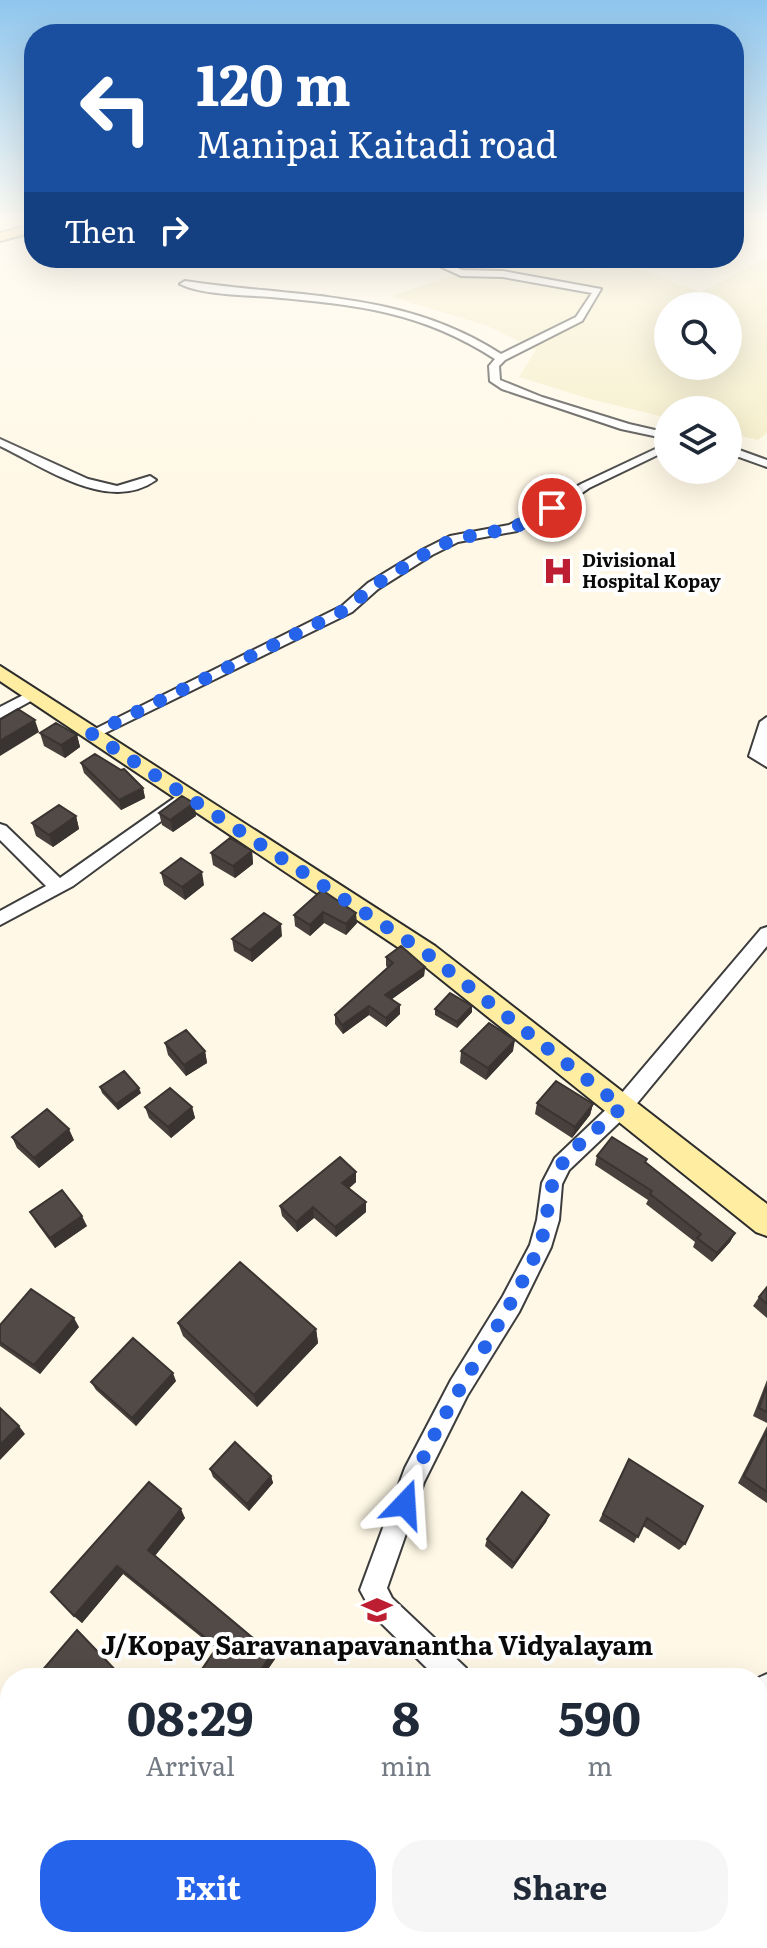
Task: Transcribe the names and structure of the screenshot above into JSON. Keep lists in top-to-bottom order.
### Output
{
  "places": {
    "hospital": ["Divisional Hospital Kopay"],
    "school or university": ["J/Kopay Saravanapavanantha Vidyalayam"]
  },
  "page": {
    "turn": ["120 m", "Manipai Kaitadi road"],
    "then": "Then",
    "eta": [
      "08:29",
      "Arrival",
      "8",
      "min",
      "590",
      "m"
    ],
    "buttons": ["Exit", "Share"]
  }
}
